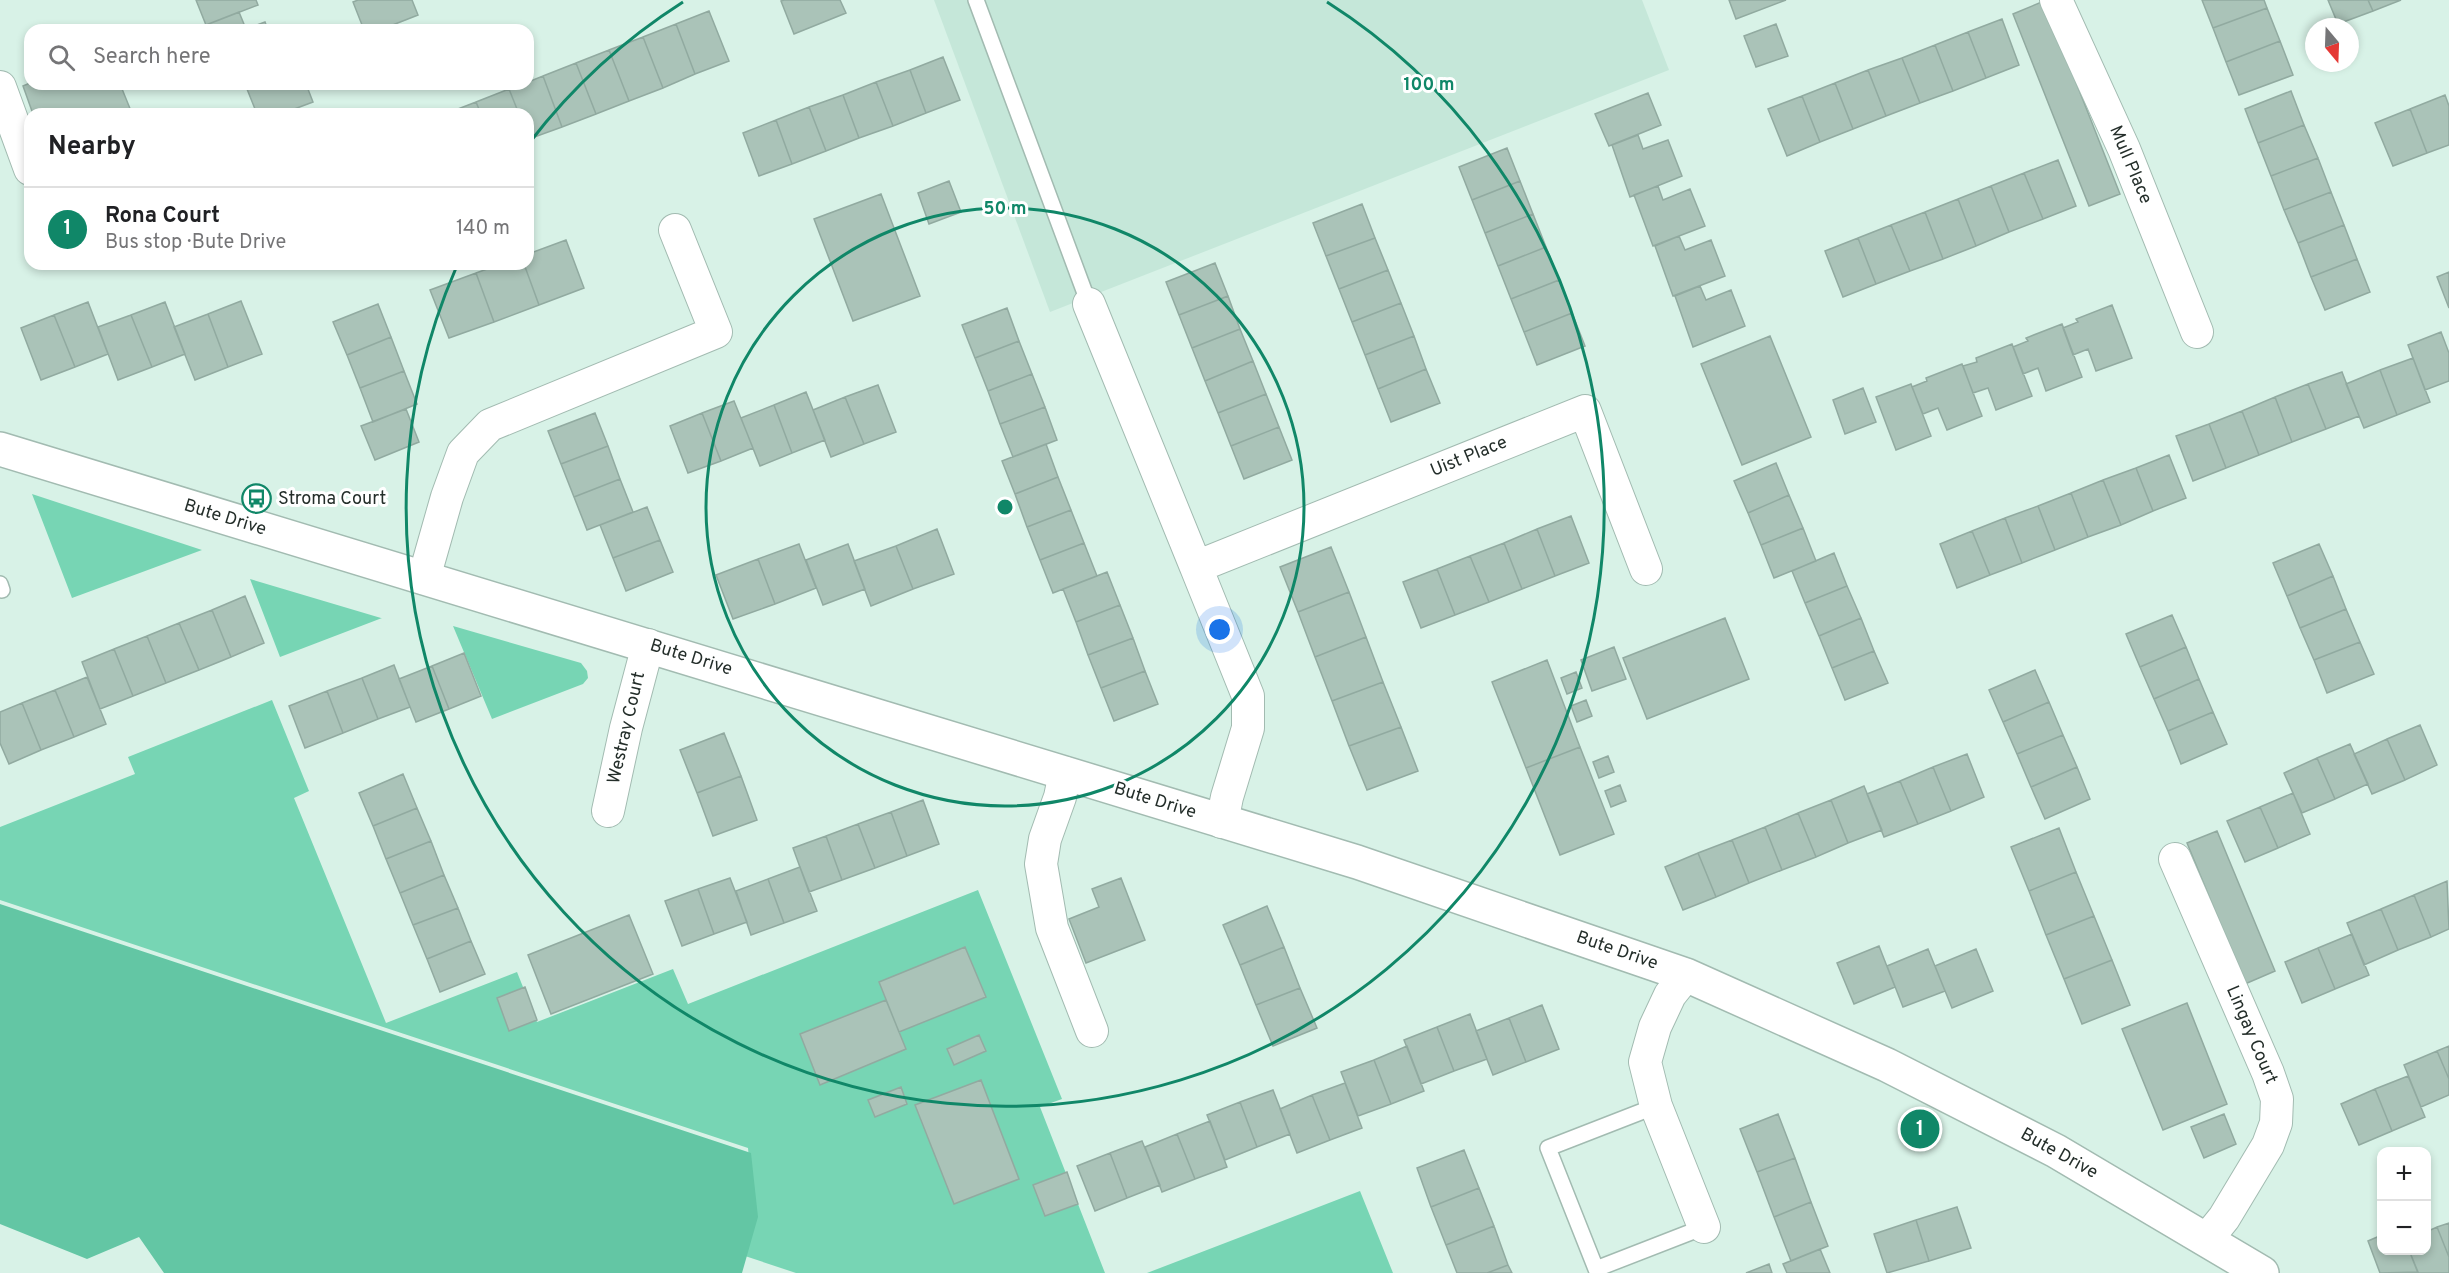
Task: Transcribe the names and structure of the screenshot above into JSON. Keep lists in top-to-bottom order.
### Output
{
  "streets": {
    "street": [
      "Mull Place",
      "Uist Place",
      "Bute Drive",
      "Westray Court",
      "Lingay Court"
    ]
  },
  "crossings": [
    ["Bute Drive", "Westray Court"],
    ["Bute Drive", "Lingay Court"]
  ],
  "places": {
    "bus stop": ["Stroma Court"]
  },
  "north": "bottom",
  "page": {
    "search": "Search here",
    "heading": "Nearby",
    "list": [
      {
        "mark": "1",
        "name": "Rona Court",
        "note": "Bus stop · Bute Drive",
        "value": "140 m"
      }
    ],
    "pins": "1",
    "map_buttons": ["+", "−"]
  },
  "rings": ["100 m", "50 m"]
}
